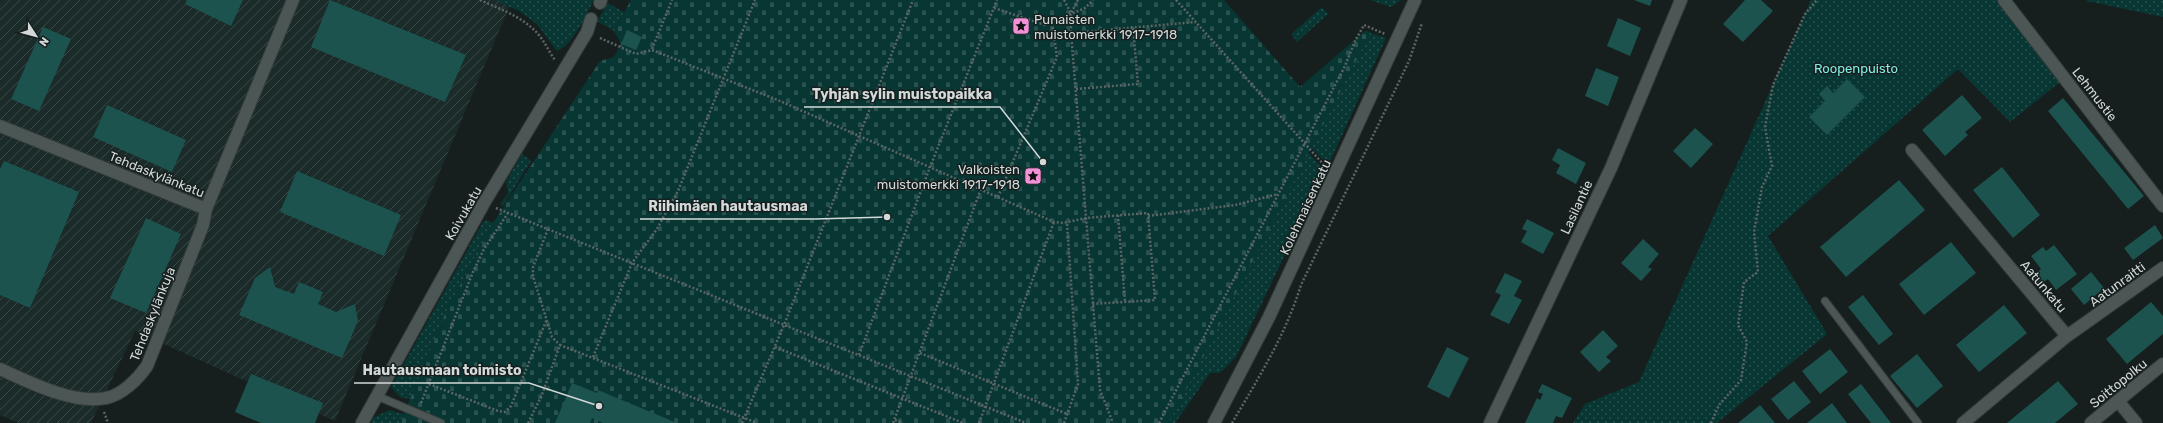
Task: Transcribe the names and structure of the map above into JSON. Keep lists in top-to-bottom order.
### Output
{
  "streets": {
    "street": [
      "Lehmustie",
      "Tehdaskylänkatu",
      "Kolehmaisenkatu",
      "Lasilantie",
      "Koivukatu",
      "Aatunraitti",
      "Aatunkatu",
      "Tehdaskylänkuja",
      "Soittopolku"
    ]
  },
  "crossings": [
    ["Tehdaskylänkatu", "Tehdaskylänkuja"],
    ["Aatunraitti", "Aatunkatu"]
  ],
  "parks": ["Roopenpuisto"],
  "places": {
    "place": ["Punaisten muistomerkki 1917-1918", "Valkoisten muistomerkki 1917-1918"],
    "other": ["Tyhjän sylin muistopaikka", "Riihimäen hautausmaa", "Hautausmaan toimisto"]
  },
  "north": "bottom right"
}
